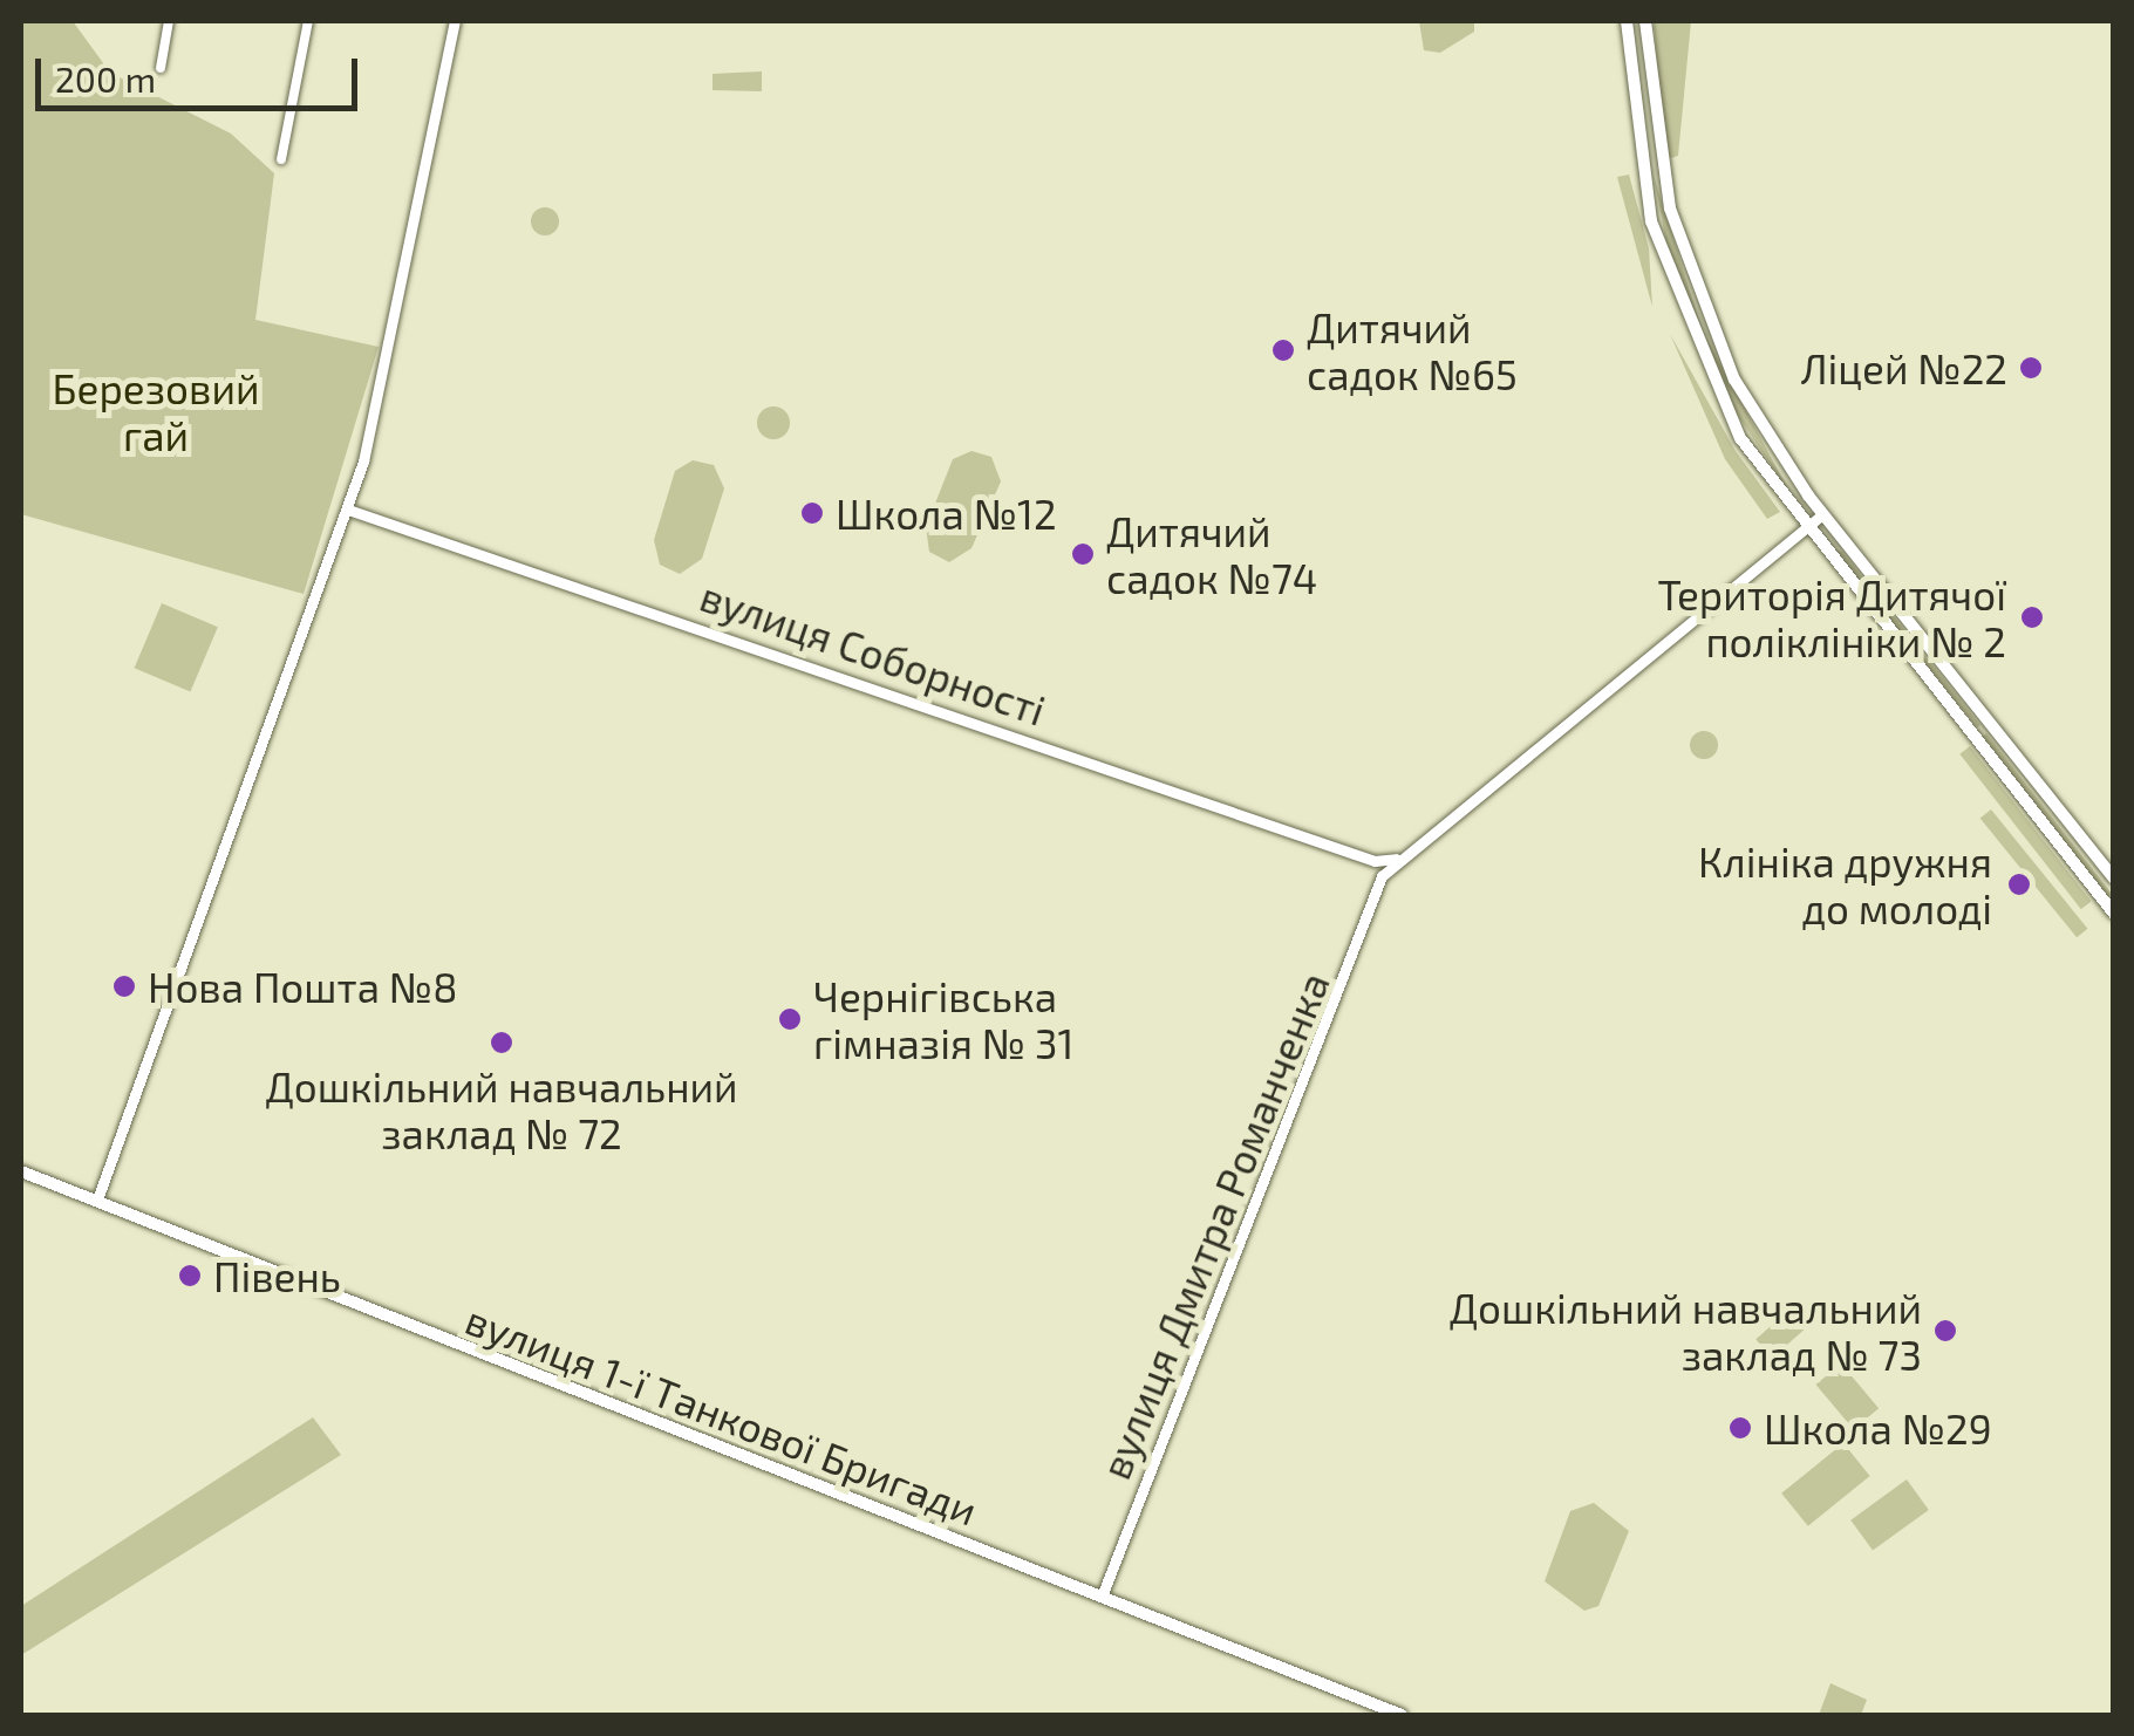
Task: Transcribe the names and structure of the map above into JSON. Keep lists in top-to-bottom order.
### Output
{
  "streets": {
    "main road": ["вулиця 1-ї Танкової Бригади"],
    "street": ["вулиця Соборності", "вулиця Дмитра Романченка"]
  },
  "crossings": [
    ["вулиця Дмитра Романченка", "вулиця 1-ї Танкової Бригади"]
  ],
  "parks": ["Березовий гай"],
  "places": [
    "Дитячий садок №65",
    "Ліцей №22",
    "Школа №12",
    "Дитячий садок №74",
    "Територія Дитячої поліклініки № 2",
    "Клініка дружня до молоді",
    "Нова Пошта №8",
    "Чернігівська гімназія № 31",
    "Дошкільний навчальний заклад № 72",
    "Півень",
    "Дошкільний навчальний заклад № 73",
    "Школа №29"
  ],
  "scale_bar": "200 m"
}
